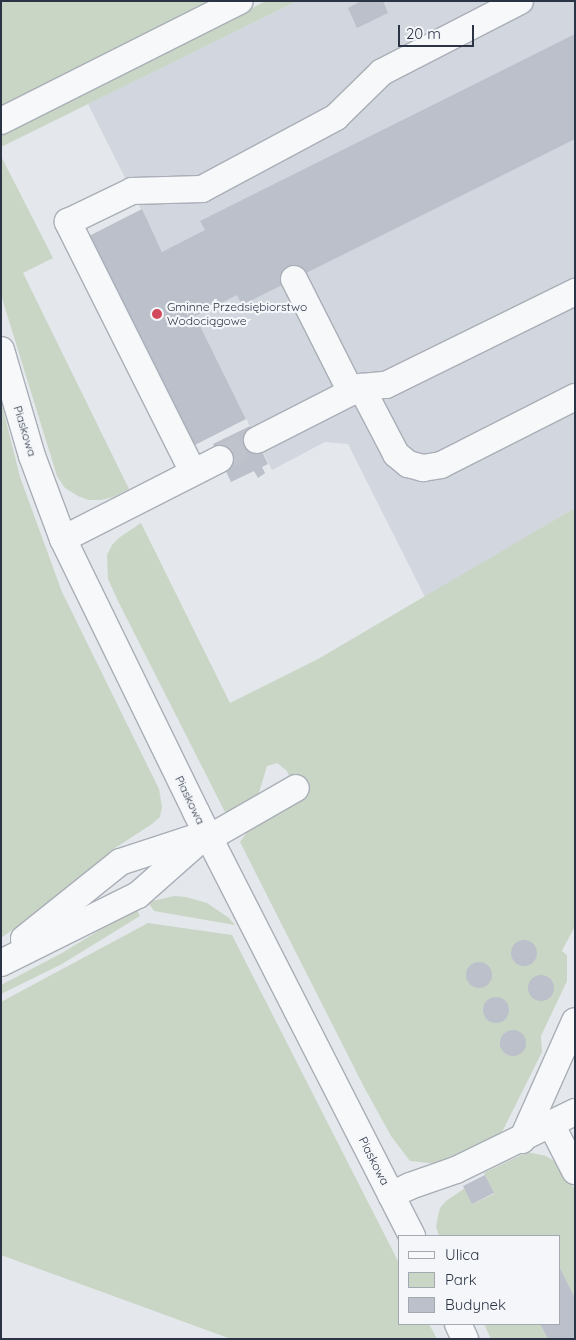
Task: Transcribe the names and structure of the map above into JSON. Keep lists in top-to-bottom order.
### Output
{
  "streets": {
    "street": ["Piaskowa"]
  },
  "places": ["Gminne Przedsiębiorstwo Wodociągowe"],
  "legend": ["Ulica", "Park", "Budynek"],
  "scale_bar": "20 m"
}
